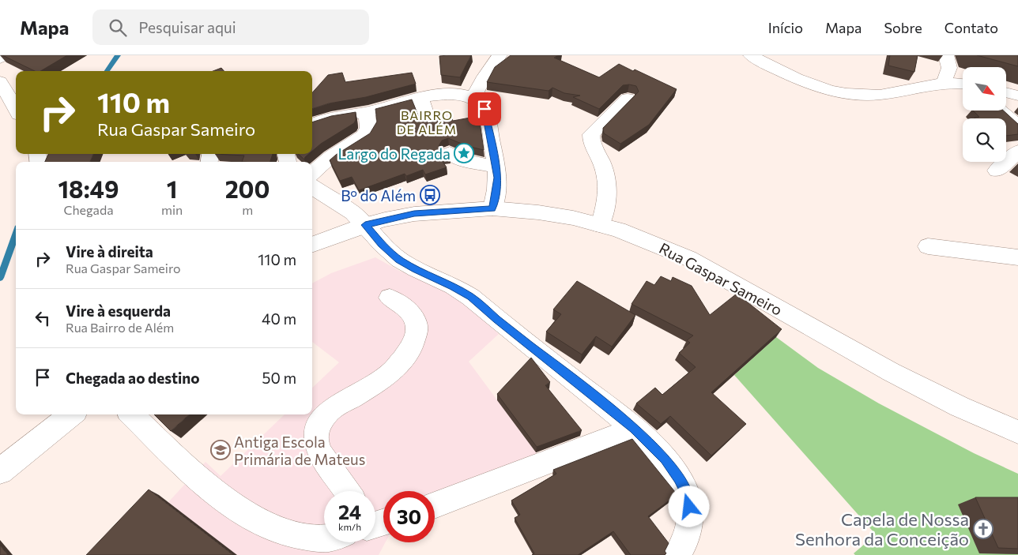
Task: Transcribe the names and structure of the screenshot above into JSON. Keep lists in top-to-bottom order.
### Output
{
  "streets": {
    "street": ["Rua Gaspar Sameiro"]
  },
  "districts": ["BAIRRO DE ALÉM"],
  "places": {
    "place": ["Largo do Regada"],
    "bus stop": ["Bº do Além"],
    "school or university": ["Antiga Escola Primária de Mateus"],
    "church": ["Capela de Nossa Senhora da Conceição"]
  },
  "north": "bottom right",
  "page": {
    "header": "Mapa",
    "search": "Pesquisar aqui",
    "nav": [
      "Início",
      "Mapa",
      "Sobre",
      "Contato"
    ],
    "turn": ["110 m", "Rua Gaspar Sameiro"],
    "eta": [
      "18:49",
      "Chegada",
      "1",
      "min",
      "200",
      "m"
    ],
    "list": [
      {
        "name": "Vire à direita",
        "note": "Rua Gaspar Sameiro",
        "value": "110 m"
      },
      {
        "name": "Vire à esquerda",
        "note": "Rua Bairro de Além",
        "value": "40 m"
      },
      {
        "name": "Chegada ao destino",
        "value": "50 m"
      }
    ],
    "speed": "24 km/h",
    "limit": "30"
  }
}
